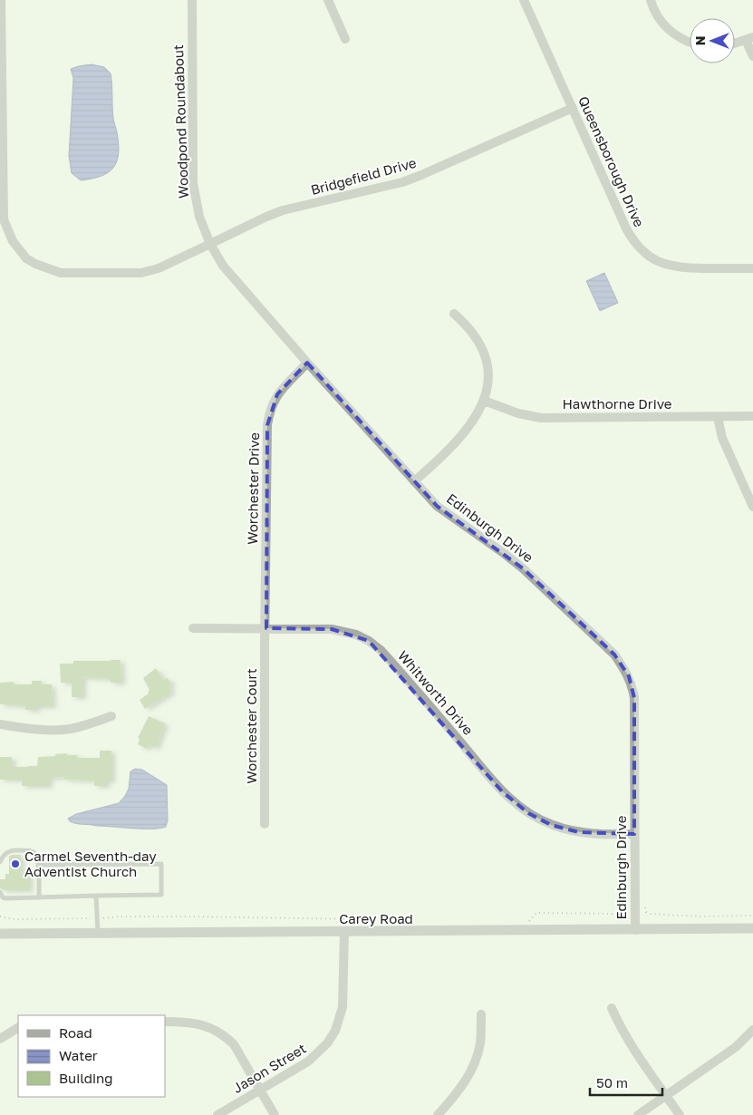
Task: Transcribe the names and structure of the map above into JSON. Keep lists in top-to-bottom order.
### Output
{
  "streets": {
    "street": [
      "Woodpond Roundabout",
      "Queensborough Drive",
      "Bridgefield Drive",
      "Hawthorne Drive",
      "Worchester Drive",
      "Edinburgh Drive",
      "Whitworth Drive",
      "Worchester Court",
      "Carey Road",
      "Jason Street"
    ]
  },
  "crossings": [
    ["Woodpond Roundabout", "Bridgefield Drive"],
    ["Woodpond Roundabout", "Edinburgh Drive"],
    ["Queensborough Drive", "Bridgefield Drive"],
    ["Bridgefield Drive", "Edinburgh Drive"],
    ["Worchester Drive", "Edinburgh Drive"],
    ["Worchester Drive", "Whitworth Drive"],
    ["Worchester Drive", "Worchester Court"],
    ["Edinburgh Drive", "Whitworth Drive"],
    ["Edinburgh Drive", "Carey Road"],
    ["Whitworth Drive", "Worchester Court"],
    ["Carey Road", "Jason Street"]
  ],
  "places": ["Carmel Seventh-day Adventist Church"],
  "legend": ["Road", "Water", "Building"],
  "scale_bar": "50 m",
  "north": "left"
}
